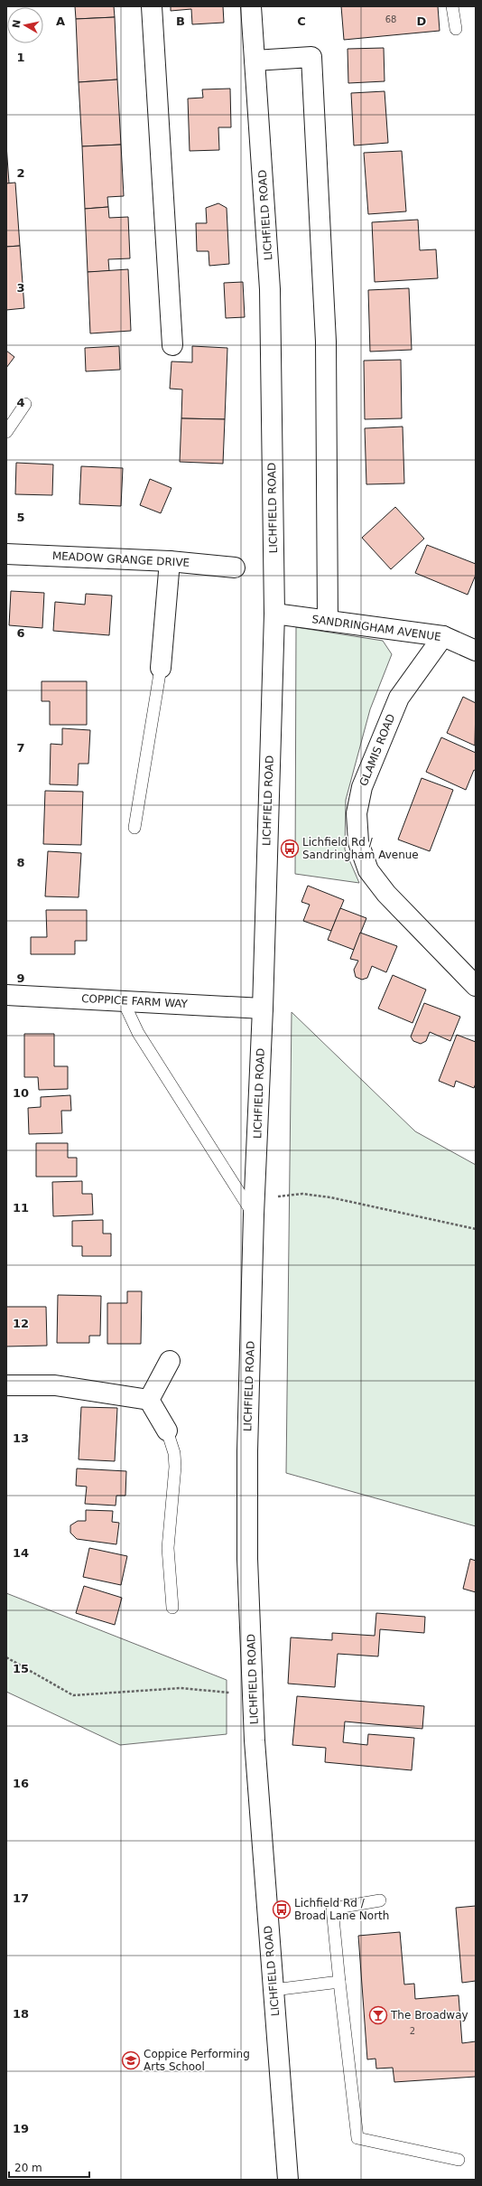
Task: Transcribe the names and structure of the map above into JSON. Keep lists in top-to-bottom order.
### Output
{
  "streets": {
    "street": [
      "LICHFIELD ROAD",
      "MEADOW GRANGE DRIVE",
      "SANDRINGHAM AVENUE",
      "GLAMIS ROAD",
      "COPPICE FARM WAY"
    ]
  },
  "crossings": [
    ["LICHFIELD ROAD", "SANDRINGHAM AVENUE"],
    ["LICHFIELD ROAD", "COPPICE FARM WAY"],
    ["SANDRINGHAM AVENUE", "GLAMIS ROAD"]
  ],
  "places": {
    "bus stop": ["Lichfield Rd / Sandringham Avenue", "Lichfield Rd / Broad Lane North"],
    "bar": ["The Broadway"],
    "school or university": ["Coppice Performing Arts School"]
  },
  "house_numbers": ["68", "2"],
  "scale_bar": "20 m",
  "north": "left",
  "grid": {
    "columns": [
      "A",
      "B",
      "C",
      "D"
    ],
    "rows": [
      "1",
      "2",
      "3",
      "4",
      "5",
      "6",
      "7",
      "8",
      "9",
      "10",
      "11",
      "12",
      "13",
      "14",
      "15",
      "16",
      "17",
      "18",
      "19"
    ]
  }
}
